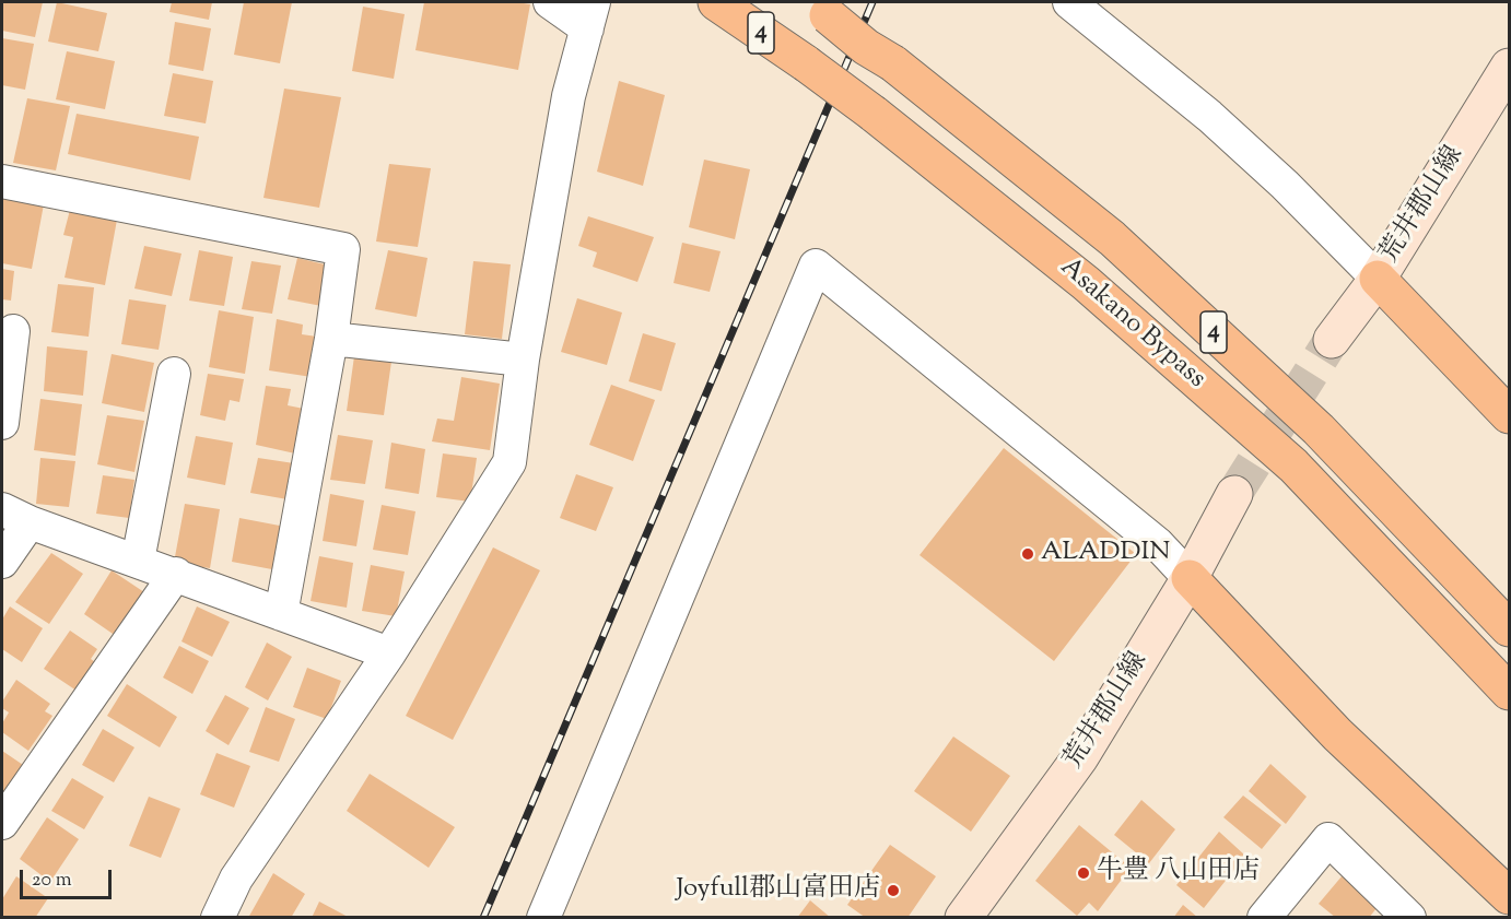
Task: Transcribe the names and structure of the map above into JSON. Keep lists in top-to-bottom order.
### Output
{
  "streets": {
    "highway": ["4", "Asakano Bypass"],
    "main road": ["荒井郡山線"]
  },
  "places": ["ALADDIN", "牛豊 八山田店", "Joyfull郡山富田店"],
  "scale_bar": "20 m"
}
